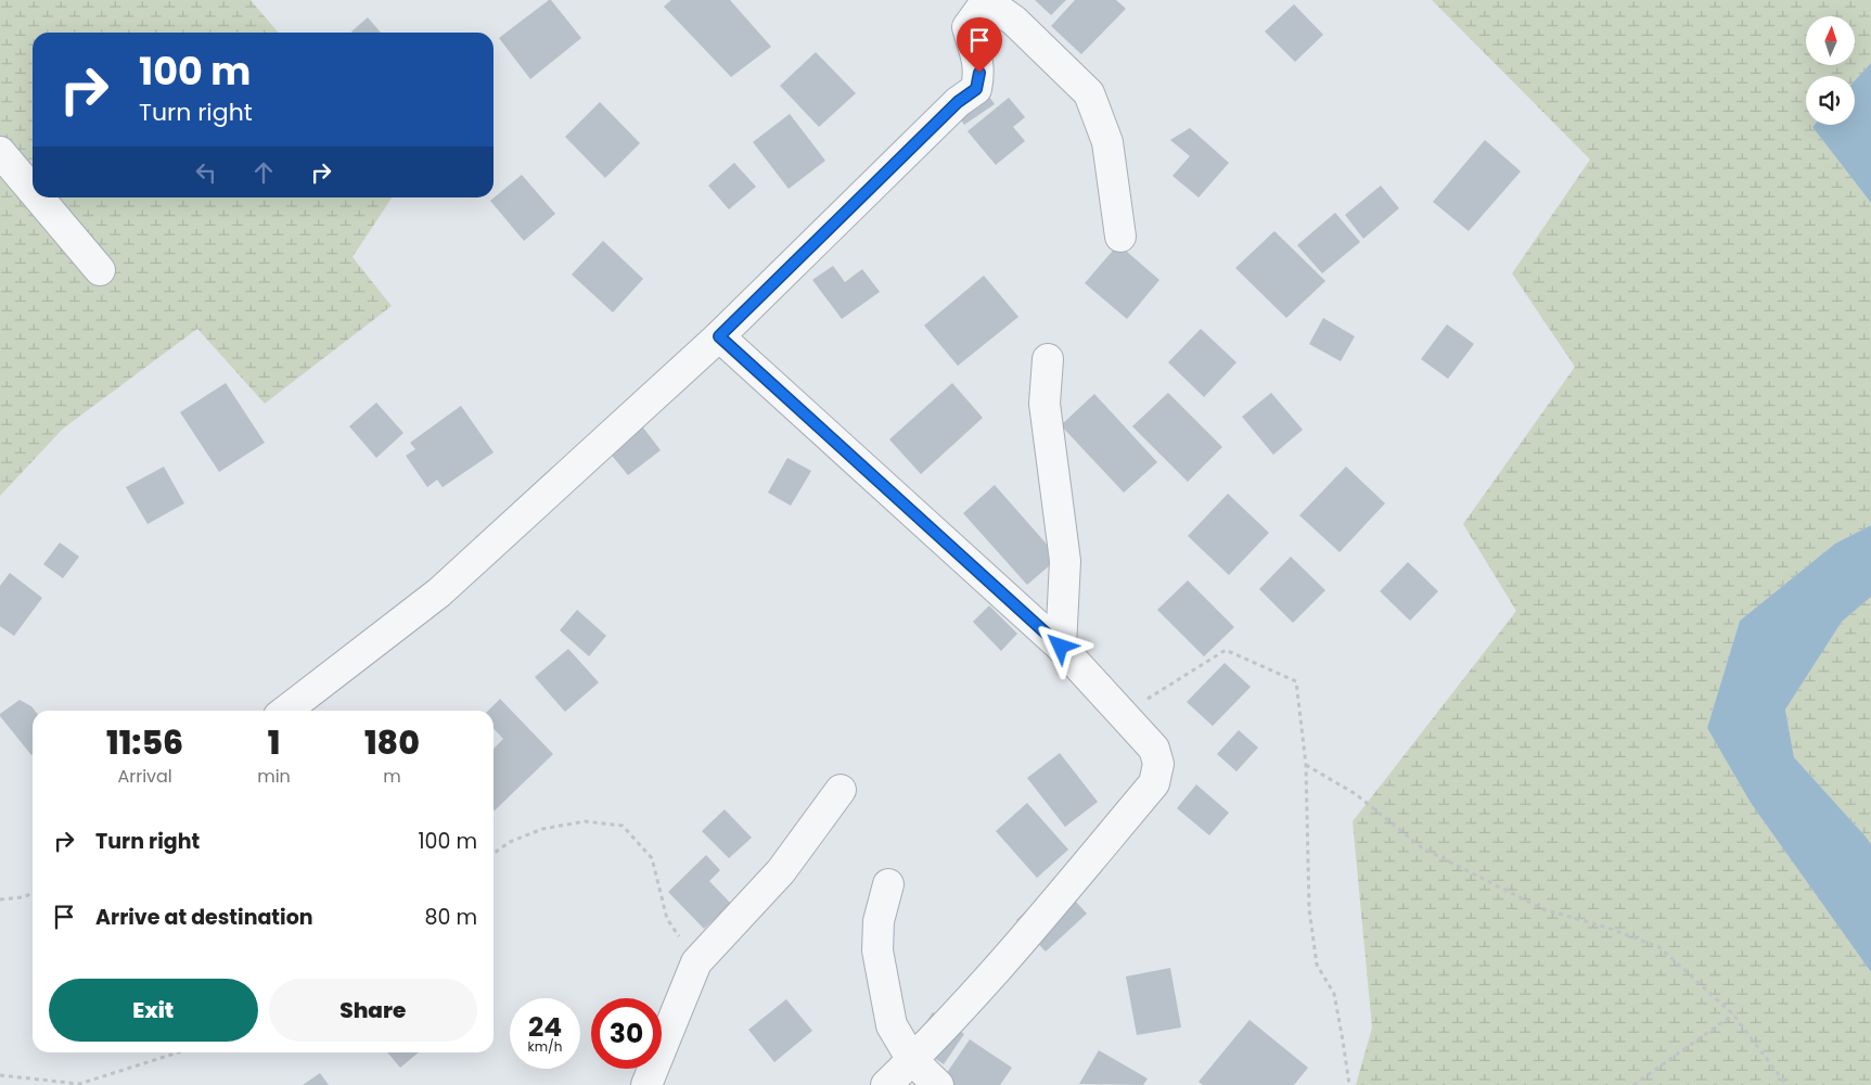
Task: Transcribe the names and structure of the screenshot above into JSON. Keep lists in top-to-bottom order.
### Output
{
  "north": "top",
  "page": {
    "turn": ["100 m", "Turn right"],
    "eta": [
      "11:56",
      "Arrival",
      "1",
      "min",
      "180",
      "m"
    ],
    "list": [
      {
        "name": "Turn right",
        "value": "100 m"
      },
      {
        "name": "Arrive at destination",
        "value": "80 m"
      }
    ],
    "buttons": ["Exit", "Share"],
    "speed": "24 km/h",
    "limit": "30"
  }
}
